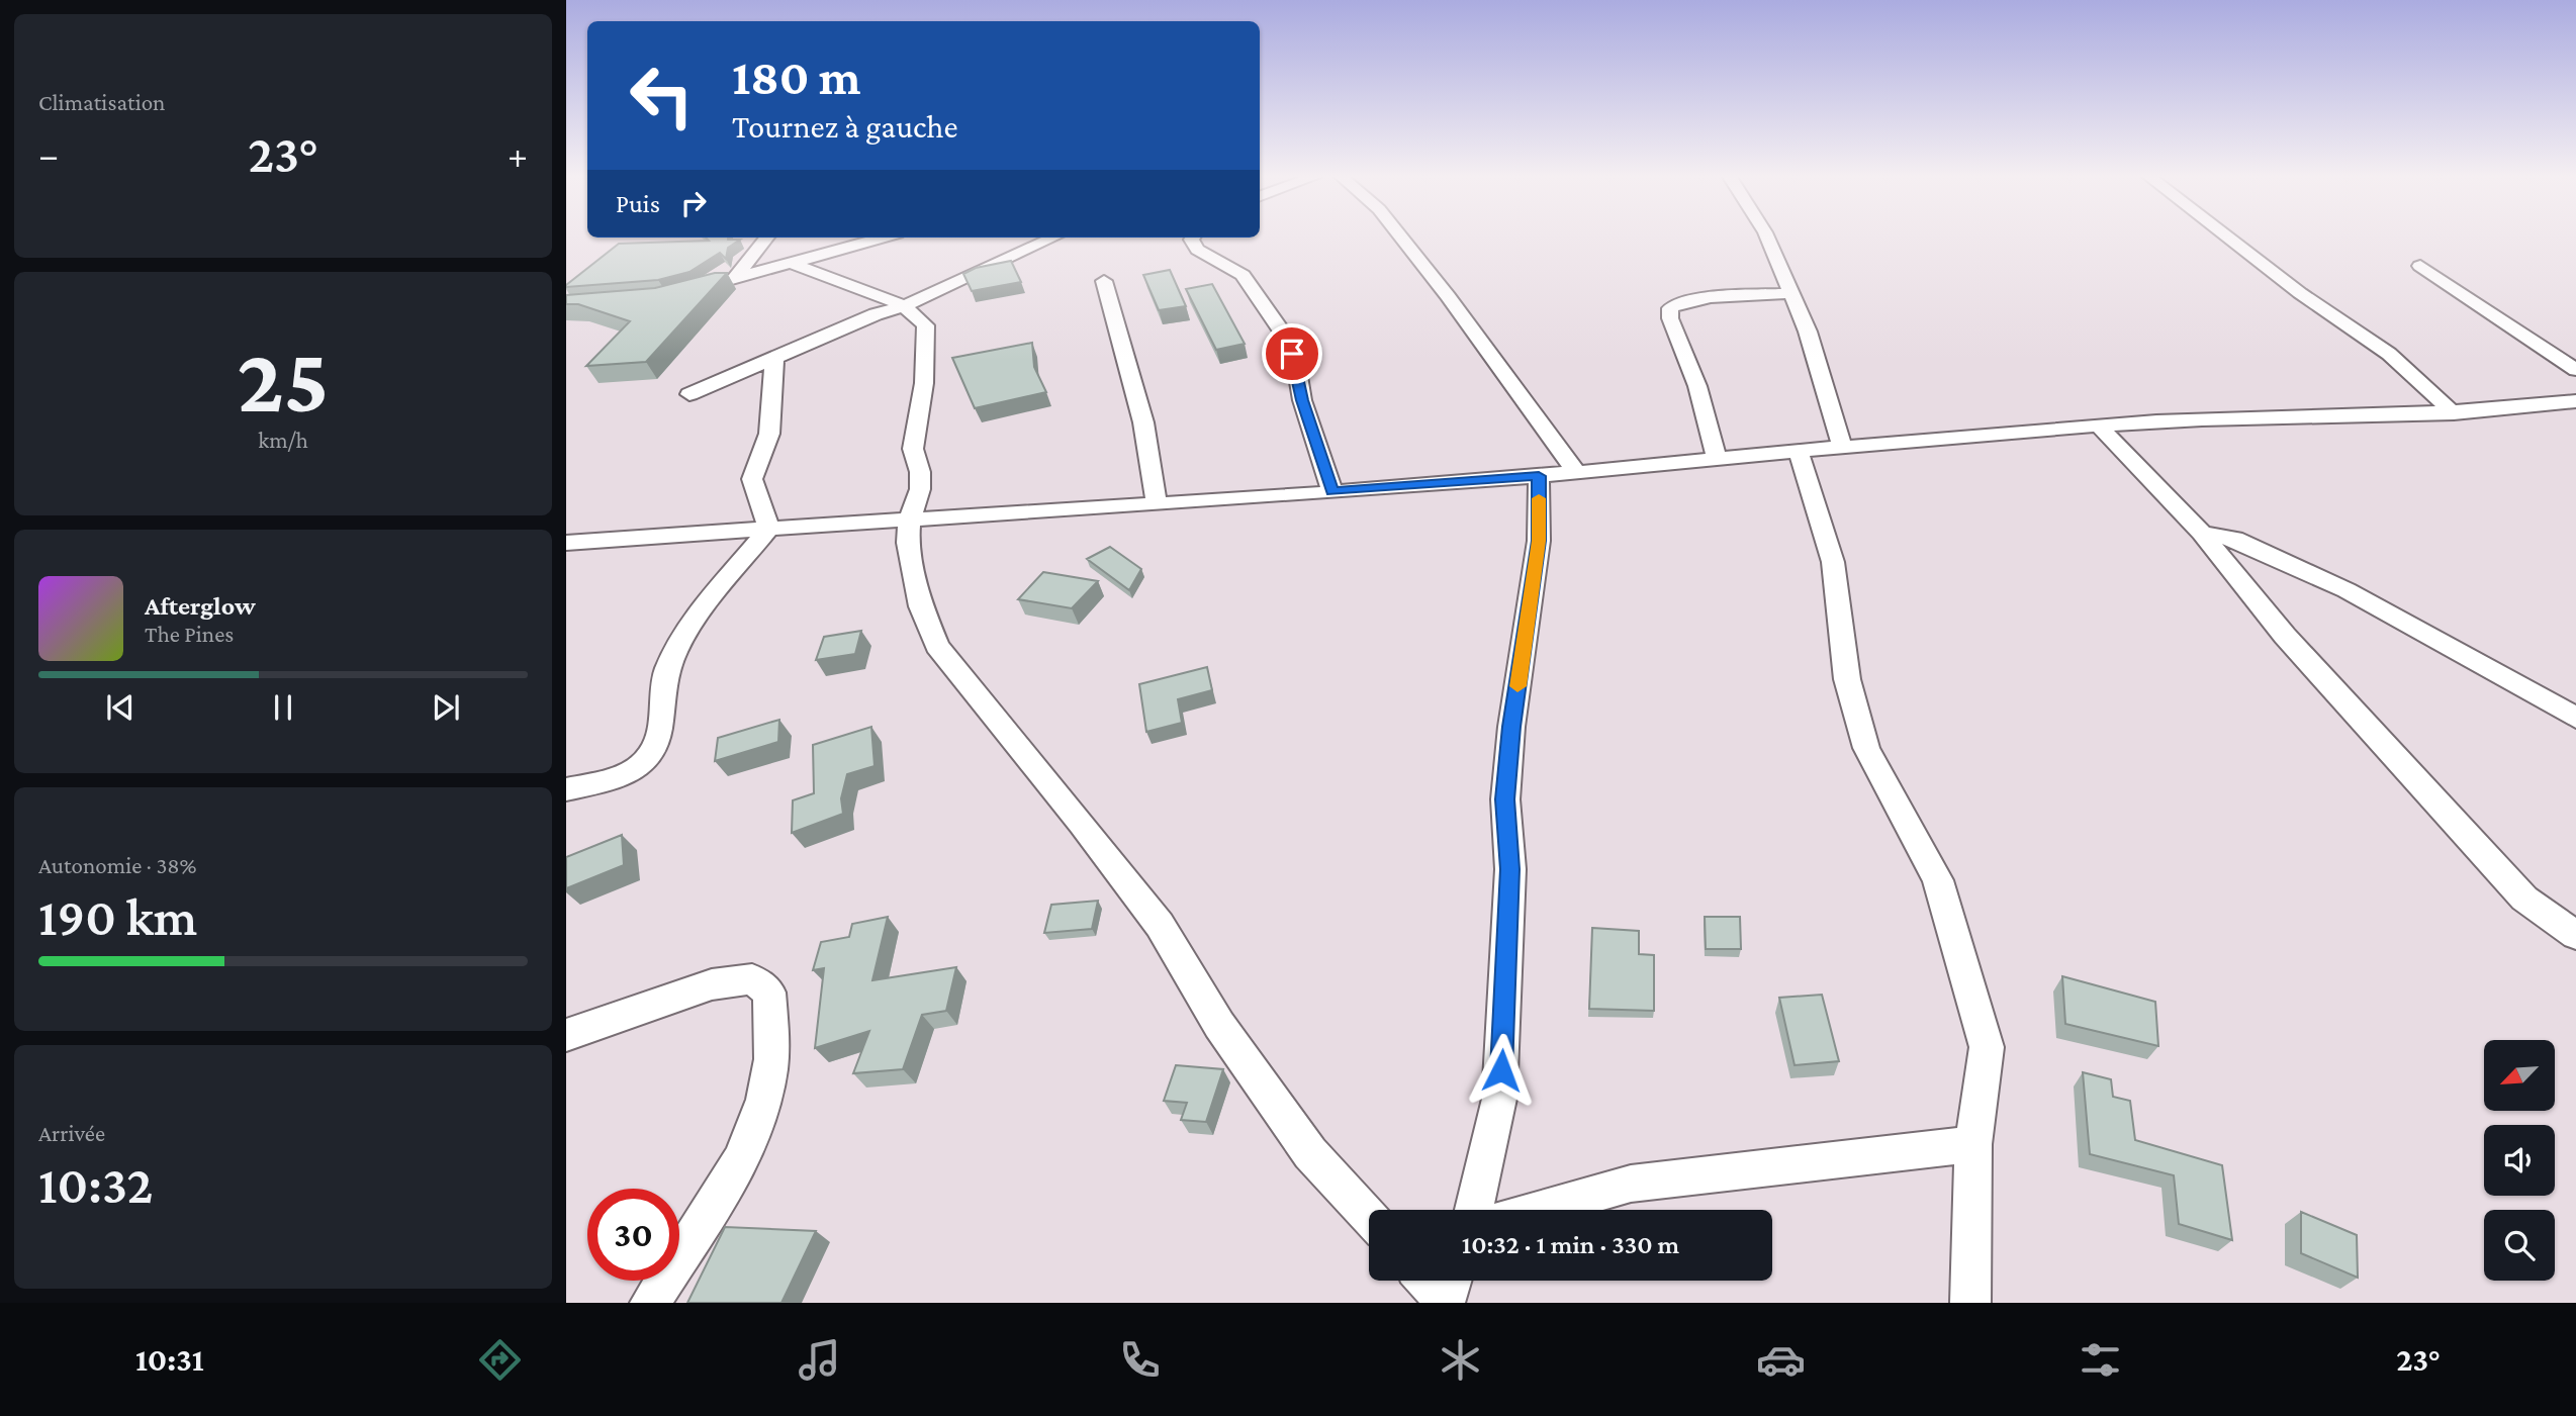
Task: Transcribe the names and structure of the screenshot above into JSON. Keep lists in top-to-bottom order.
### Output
{
  "north": "bottom left",
  "page": {
    "tile": [
      "Climatisation",
      ["25", "km/h"],
      ["Autonomie · 38%", "190 km"],
      ["Arrivée", "10:32"]
    ],
    "turn": ["180 m", "Tournez à gauche"],
    "heat": ["−", "23°", "+"],
    "then": "Puis",
    "song": ["Afterglow", "The Pines"],
    "limit": "30",
    "trip": "10:32 · 1 min · 330 m",
    "tabs": ["10:31", "23°"]
  }
}
